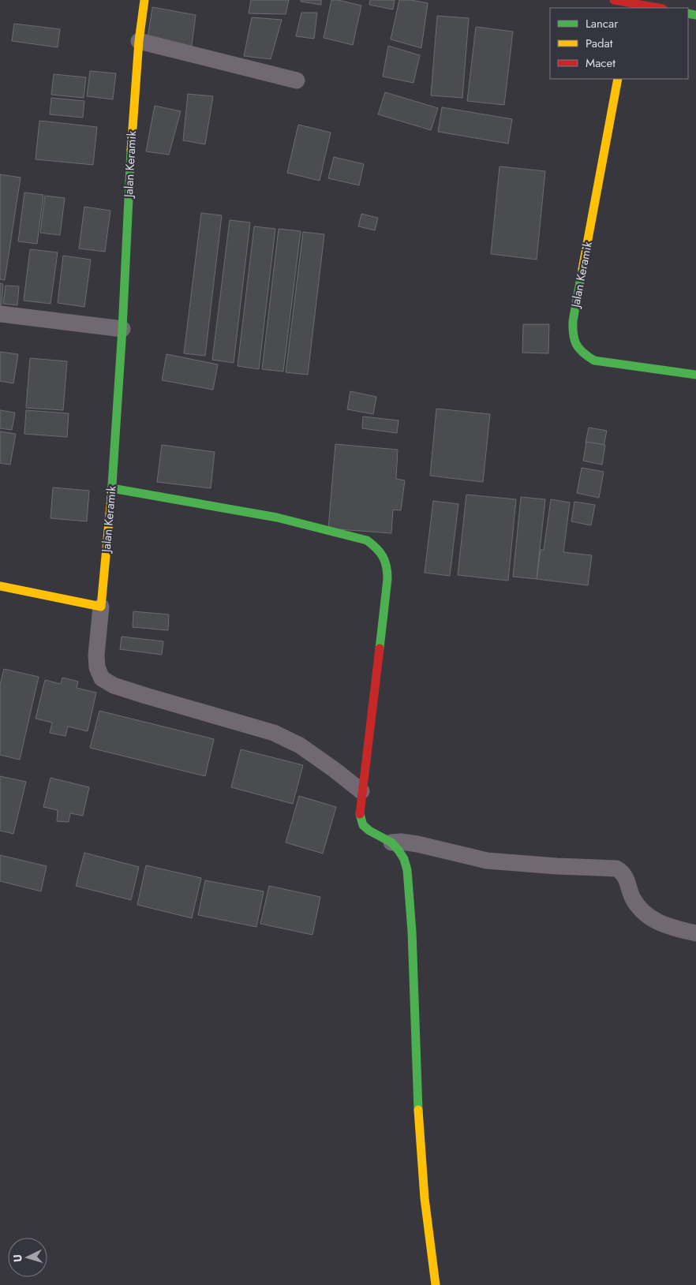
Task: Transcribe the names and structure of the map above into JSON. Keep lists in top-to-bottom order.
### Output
{
  "streets": {
    "street": ["Jalan Keramik"]
  },
  "legend": ["Lancar", "Padat", "Macet"],
  "north": "left"
}
